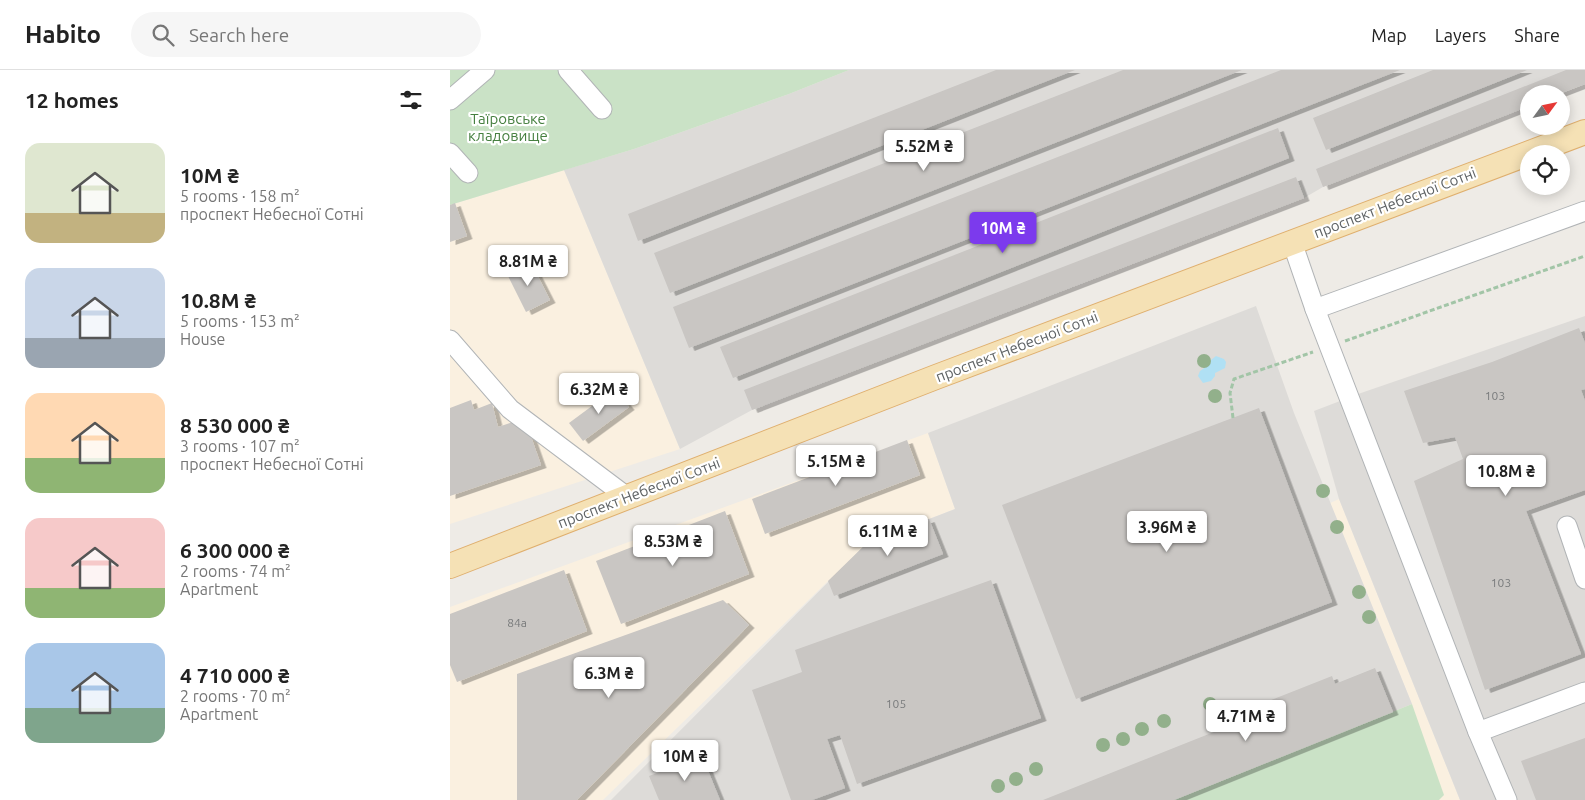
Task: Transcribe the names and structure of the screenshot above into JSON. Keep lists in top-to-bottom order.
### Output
{
  "streets": {
    "main road": ["проспект Небесної Сотні"]
  },
  "parks": ["Таїровське кладовище"],
  "house_numbers": [
    "103",
    "103",
    "84а",
    "105"
  ],
  "north": "top right",
  "page": {
    "header": "Habito",
    "search": "Search here",
    "nav": ["Map", "Layers", "Share"],
    "heading": "12 homes",
    "list": [
      {
        "name": "10M ₴",
        "note": "5 rooms · 158 m² · проспект Небесної Сотні"
      },
      {
        "name": "10.8M ₴",
        "note": "5 rooms · 153 m² · House"
      },
      {
        "name": "8 530 000 ₴",
        "note": "3 rooms · 107 m² · проспект Небесної Сотні"
      },
      {
        "name": "6 300 000 ₴",
        "note": "2 rooms · 74 m² · Apartment"
      },
      {
        "name": "4 710 000 ₴",
        "note": "2 rooms · 70 m² · Apartment"
      }
    ],
    "price": [
      "5.52M ₴",
      "10M ₴",
      "8.81M ₴",
      "6.32M ₴",
      "5.15M ₴",
      "10.8M ₴",
      "3.96M ₴",
      "6.11M ₴",
      "8.53M ₴",
      "6.3M ₴",
      "4.71M ₴",
      "10M ₴"
    ]
  }
}
